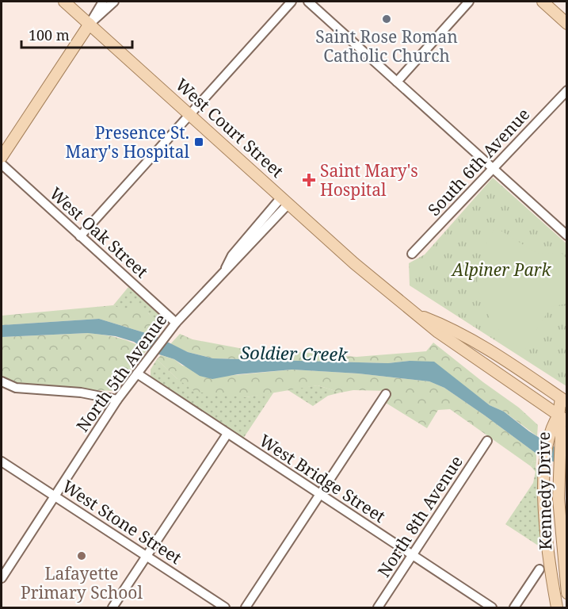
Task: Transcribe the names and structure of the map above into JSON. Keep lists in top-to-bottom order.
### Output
{
  "streets": {
    "main road": ["West Court Street", "Kennedy Drive"],
    "street": [
      "South 6th Avenue",
      "West Oak Street",
      "North 5th Avenue",
      "West Bridge Street",
      "North 8th Avenue",
      "West Stone Street"
    ]
  },
  "crossings": [
    ["West Court Street", "North 5th Avenue"],
    ["West Court Street", "Kennedy Drive"],
    ["West Oak Street", "North 5th Avenue"],
    ["North 5th Avenue", "West Bridge Street"],
    ["North 5th Avenue", "West Stone Street"],
    ["West Bridge Street", "North 8th Avenue"]
  ],
  "water": ["Soldier Creek"],
  "parks": ["Alpiner Park"],
  "places": {
    "other": ["Saint Rose Roman Catholic Church", "Lafayette Primary School"],
    "transit": ["Presence St. Mary's Hospital"],
    "health": ["Saint Mary's Hospital"]
  },
  "scale_bar": "100 m"
}
